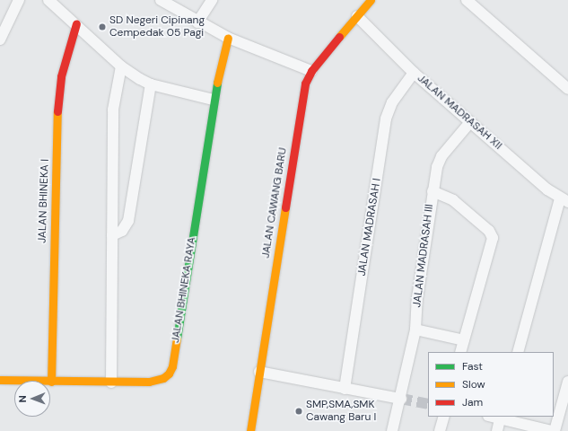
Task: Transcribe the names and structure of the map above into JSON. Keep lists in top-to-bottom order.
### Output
{
  "streets": {
    "street": [
      "JALAN MADRASAH XII",
      "JALAN BHINEKA I",
      "JALAN CAWANG BARU",
      "JALAN MADRASAH I",
      "JALAN MADRASAH III",
      "JALAN BHINEKA RAYA"
    ]
  },
  "crossings": [
    ["JALAN MADRASAH XII", "JALAN CAWANG BARU"],
    ["JALAN MADRASAH XII", "JALAN MADRASAH I"],
    ["JALAN MADRASAH XII", "JALAN MADRASAH III"],
    ["JALAN BHINEKA I", "JALAN BHINEKA RAYA"]
  ],
  "places": ["SD Negeri Cipinang Cempedak 05 Pagi", "SMP,SMA,SMK Cawang Baru I"],
  "legend": ["Fast", "Slow", "Jam"],
  "north": "left"
}
